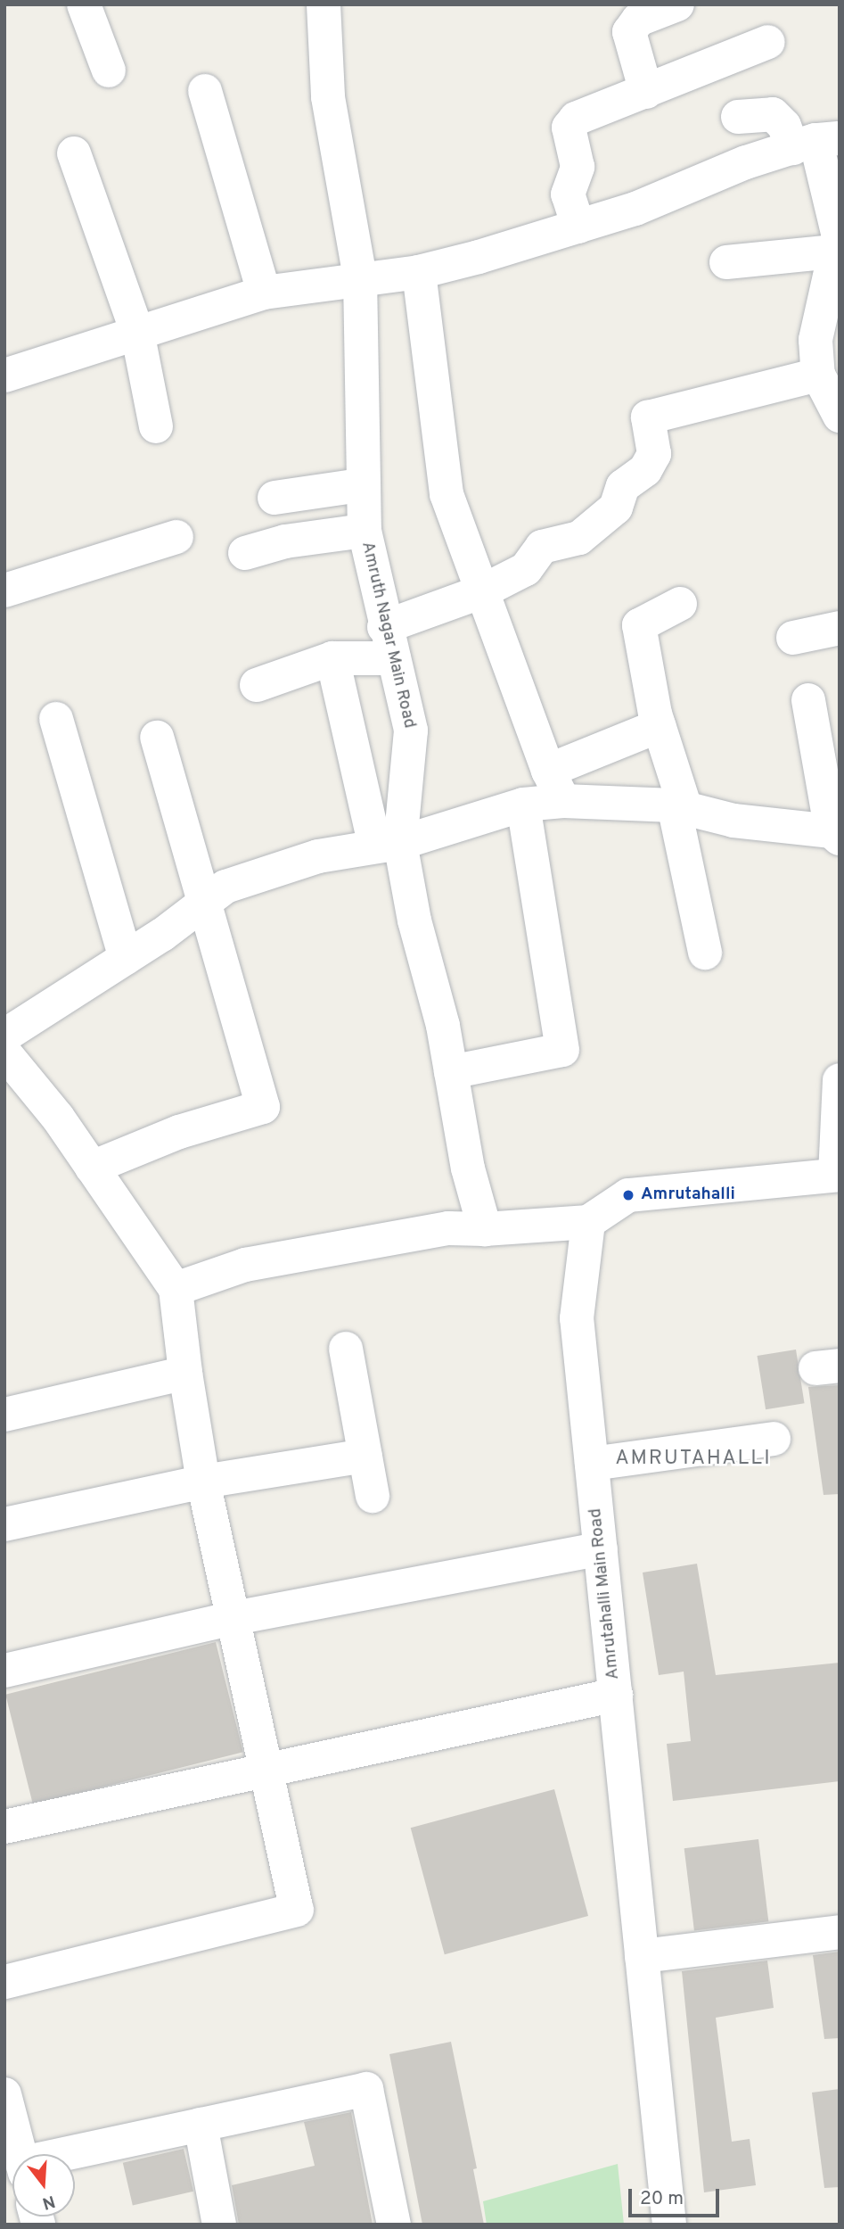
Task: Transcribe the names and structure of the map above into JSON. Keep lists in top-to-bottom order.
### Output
{
  "streets": {
    "street": ["Amruth Nagar Main Road", "Amrutahalli Main Road"]
  },
  "districts": ["AMRUTAHALLI"],
  "places": ["Amrutahalli"],
  "scale_bar": "20 m",
  "north": "bottom"
}
